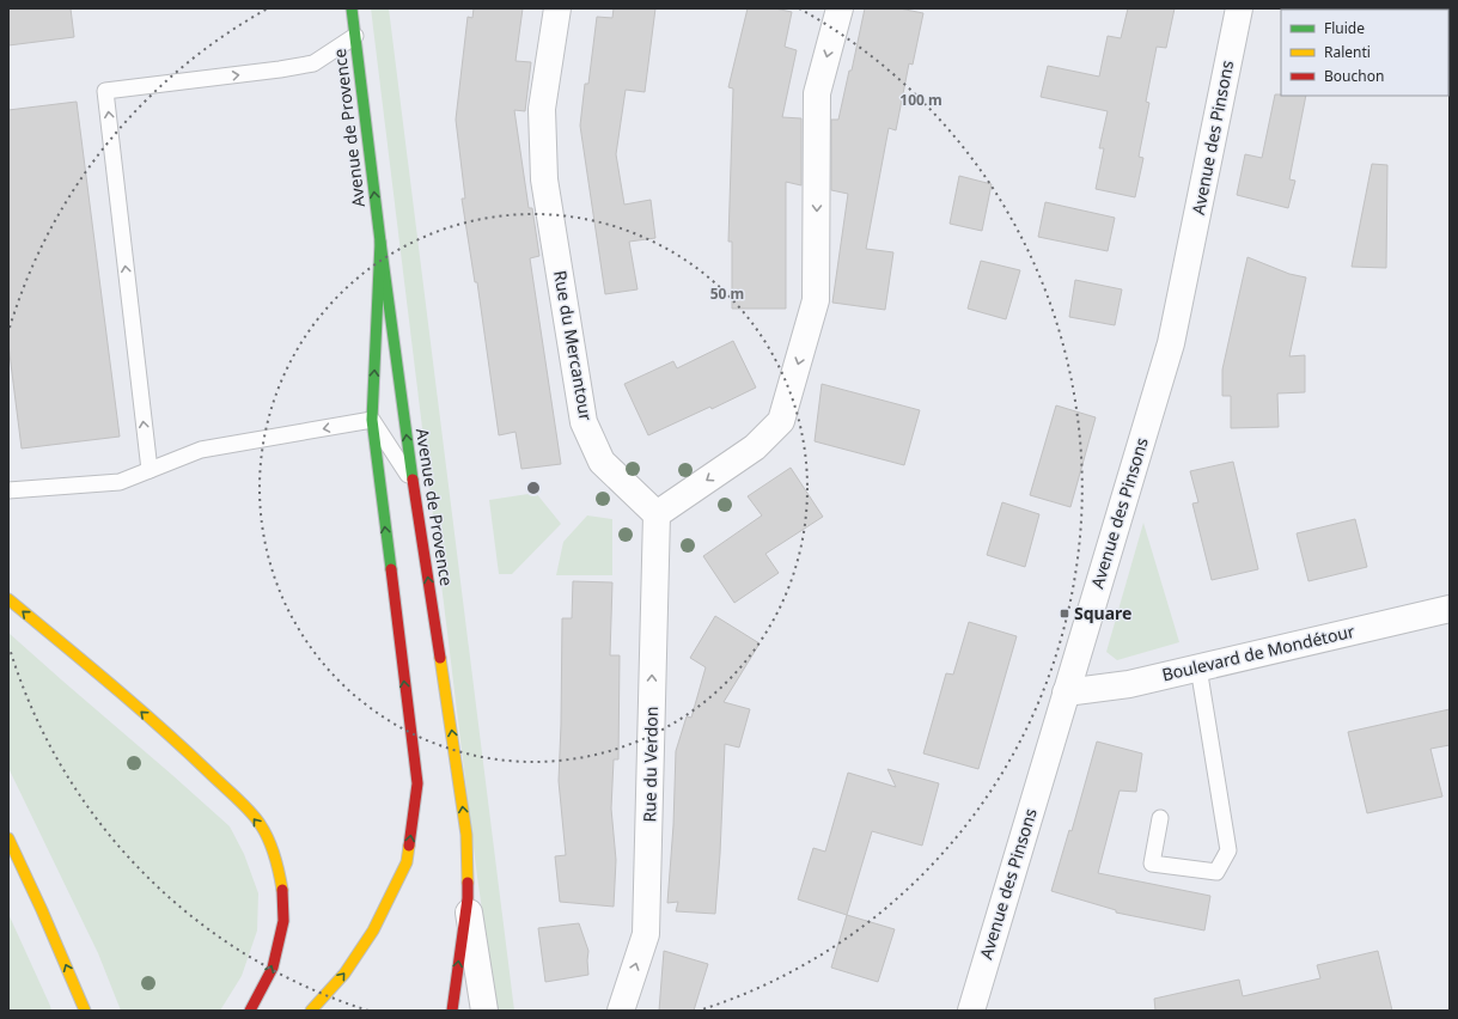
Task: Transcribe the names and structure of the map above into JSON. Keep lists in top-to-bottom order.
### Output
{
  "streets": {
    "main road": ["Avenue de Provence"],
    "street": [
      "Avenue des Pinsons",
      "Rue du Mercantour",
      "Boulevard de Mondétour",
      "Rue du Verdon"
    ]
  },
  "crossings": [
    ["Avenue des Pinsons", "Boulevard de Mondétour"],
    ["Rue du Mercantour", "Rue du Verdon"]
  ],
  "one_way": ["Rue du Verdon"],
  "places": {
    "transit": ["Square"]
  },
  "legend": ["Fluide", "Ralenti", "Bouchon"],
  "rings": ["100 m", "50 m"]
}
